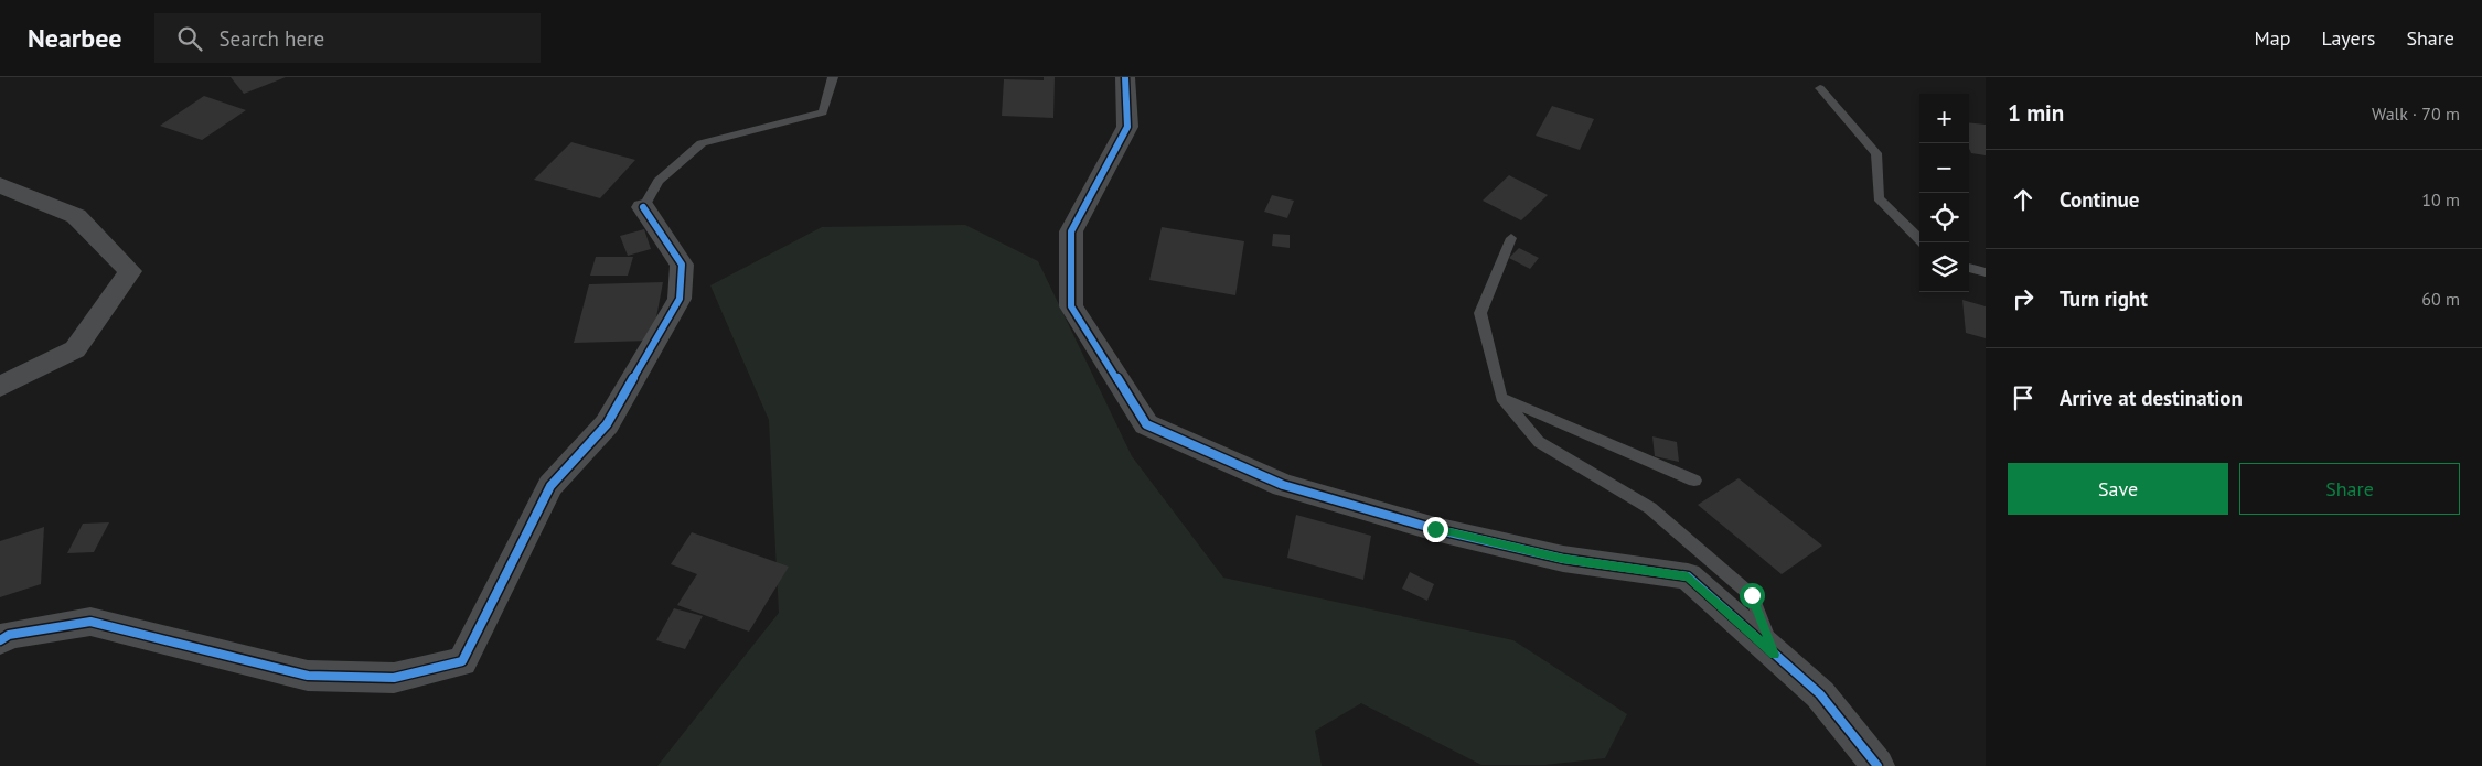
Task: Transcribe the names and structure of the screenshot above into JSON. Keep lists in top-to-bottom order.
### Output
{
  "page": {
    "header": "Nearbee",
    "search": "Search here",
    "nav": ["Map", "Layers", "Share"],
    "heading": ["1 min", "Walk · 70 m"],
    "map_buttons": ["+", "−"],
    "list": [
      ["Continue", "10 m"],
      ["Turn right", "60 m"],
      "Arrive at destination"
    ],
    "buttons": ["Save", "Share"]
  }
}
